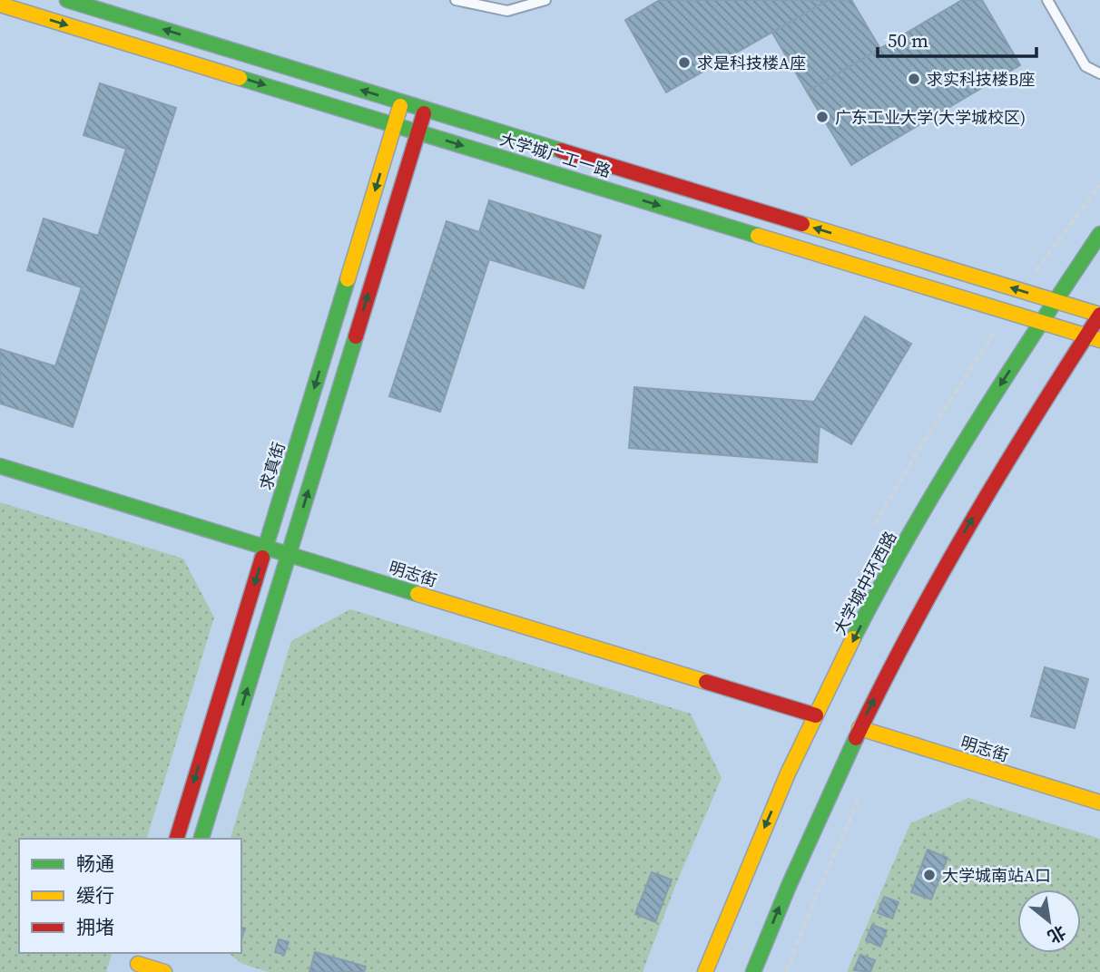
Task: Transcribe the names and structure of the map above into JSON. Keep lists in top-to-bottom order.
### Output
{
  "streets": {
    "main road": [
      "大学城广工一路",
      "求真街",
      "明志街",
      "大学城中环西路"
    ]
  },
  "crossings": [
    ["大学城广工一路", "求真街"],
    ["大学城广工一路", "大学城中环西路"],
    ["求真街", "明志街"],
    ["明志街", "大学城中环西路"]
  ],
  "places": [
    "求是科技楼A座",
    "求实科技楼B座",
    "广东工业大学(大学城校区)",
    "大学城南站A口"
  ],
  "legend": ["畅通", "缓行", "拥堵"],
  "scale_bar": "50 m",
  "north": "bottom right"
}
